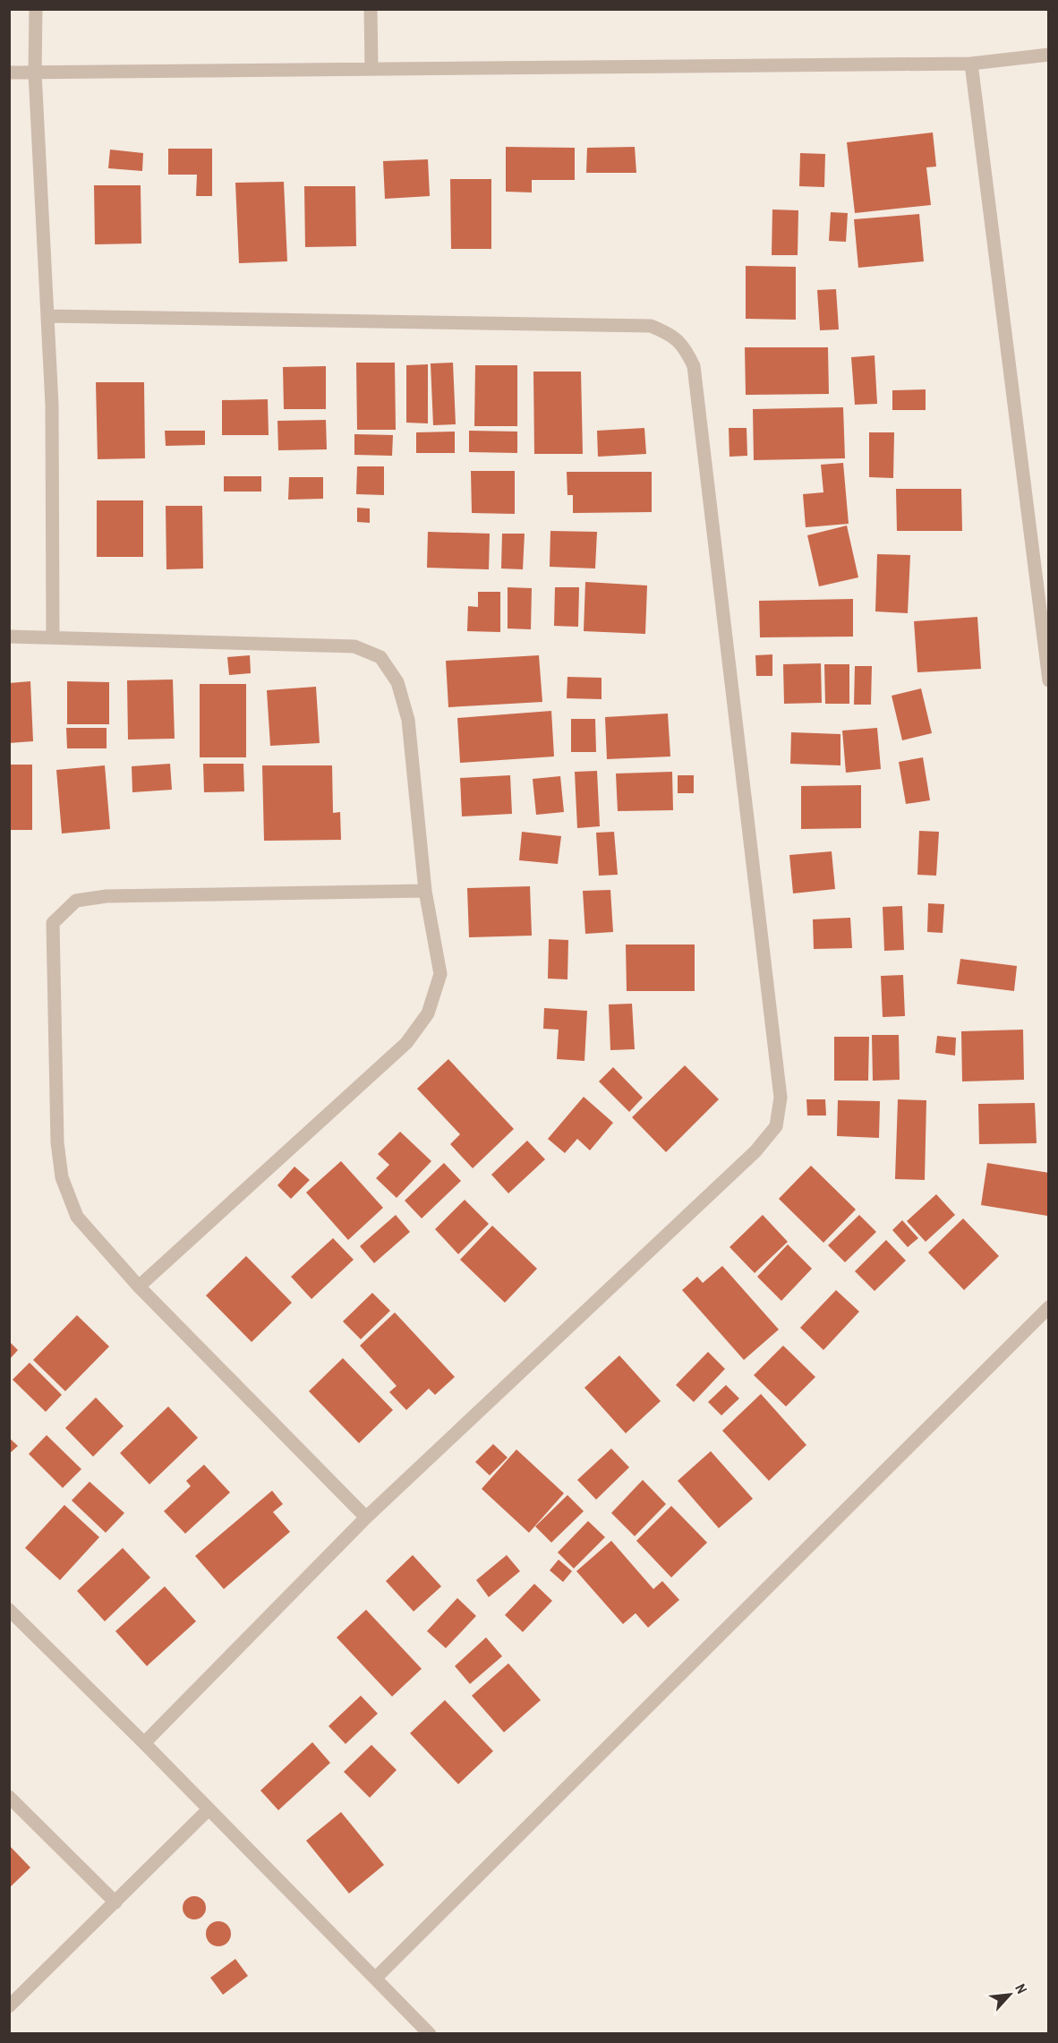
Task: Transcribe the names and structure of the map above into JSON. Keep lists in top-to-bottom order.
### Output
{
  "north": "top right"
}
